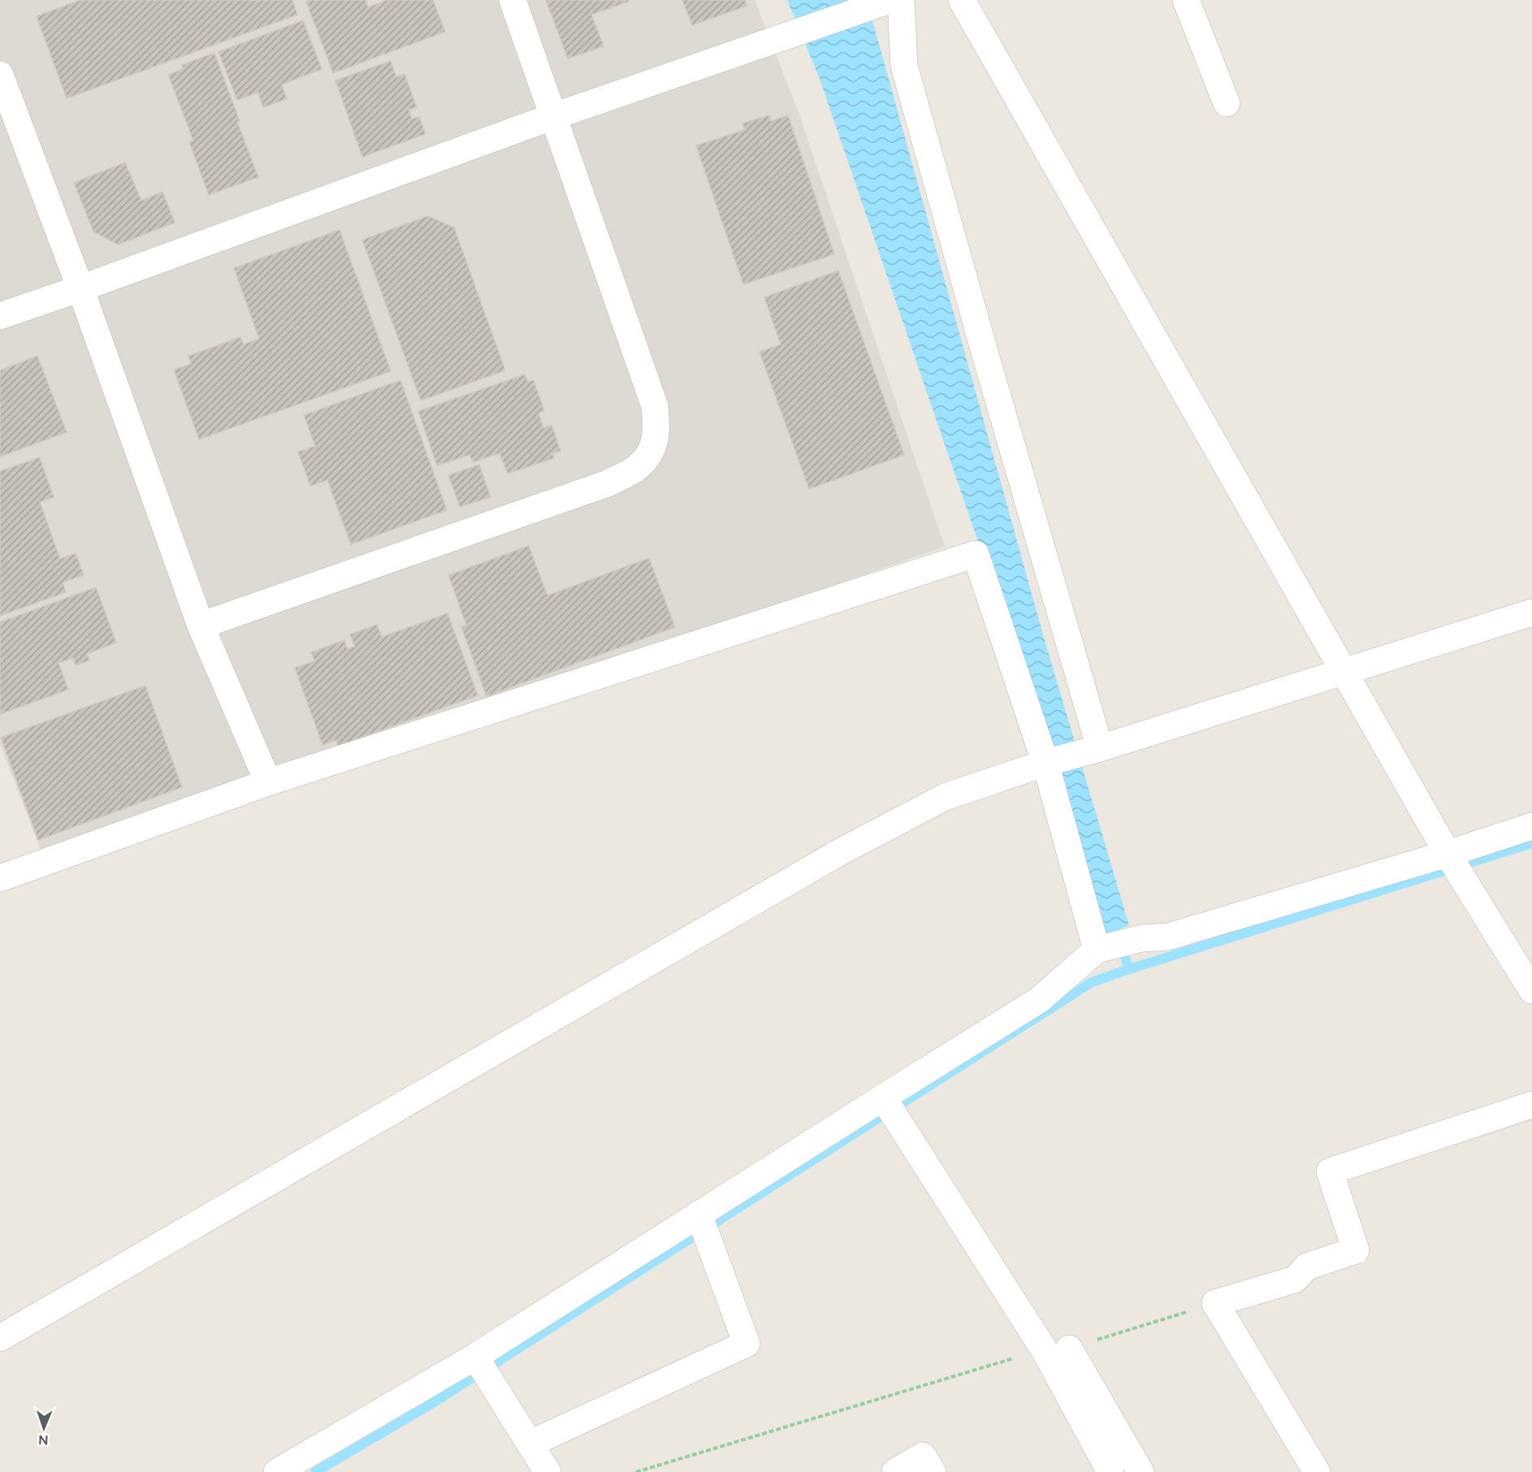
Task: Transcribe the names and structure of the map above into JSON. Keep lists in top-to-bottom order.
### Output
{
  "north": "bottom"
}
